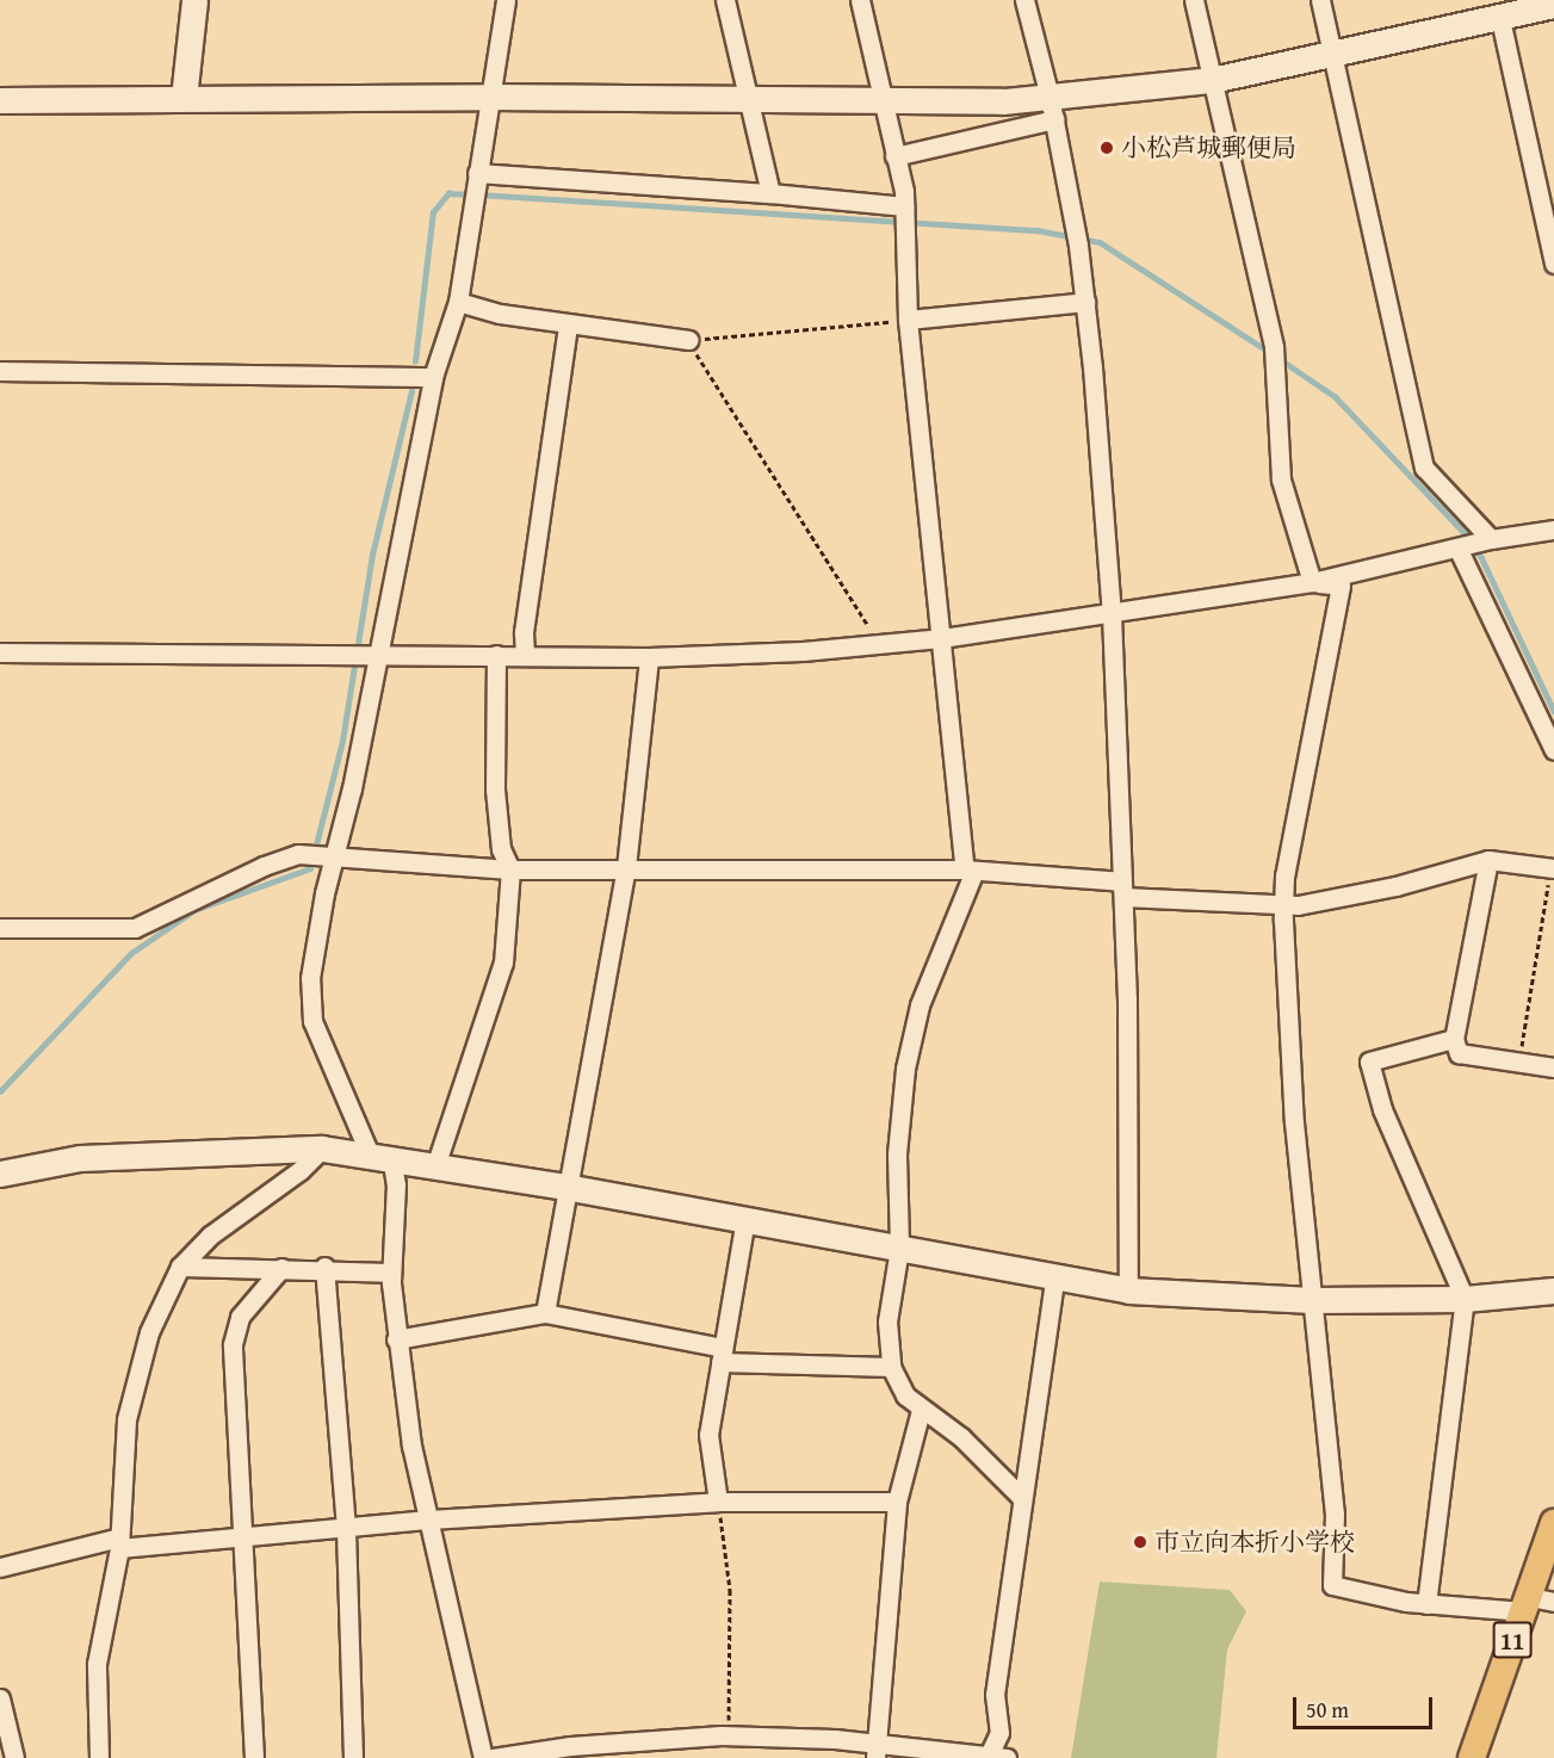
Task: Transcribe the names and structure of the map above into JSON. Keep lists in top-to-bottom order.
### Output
{
  "streets": {
    "main road": ["11"]
  },
  "places": ["小松芦城郵便局", "市立向本折小学校"],
  "scale_bar": "50 m"
}
